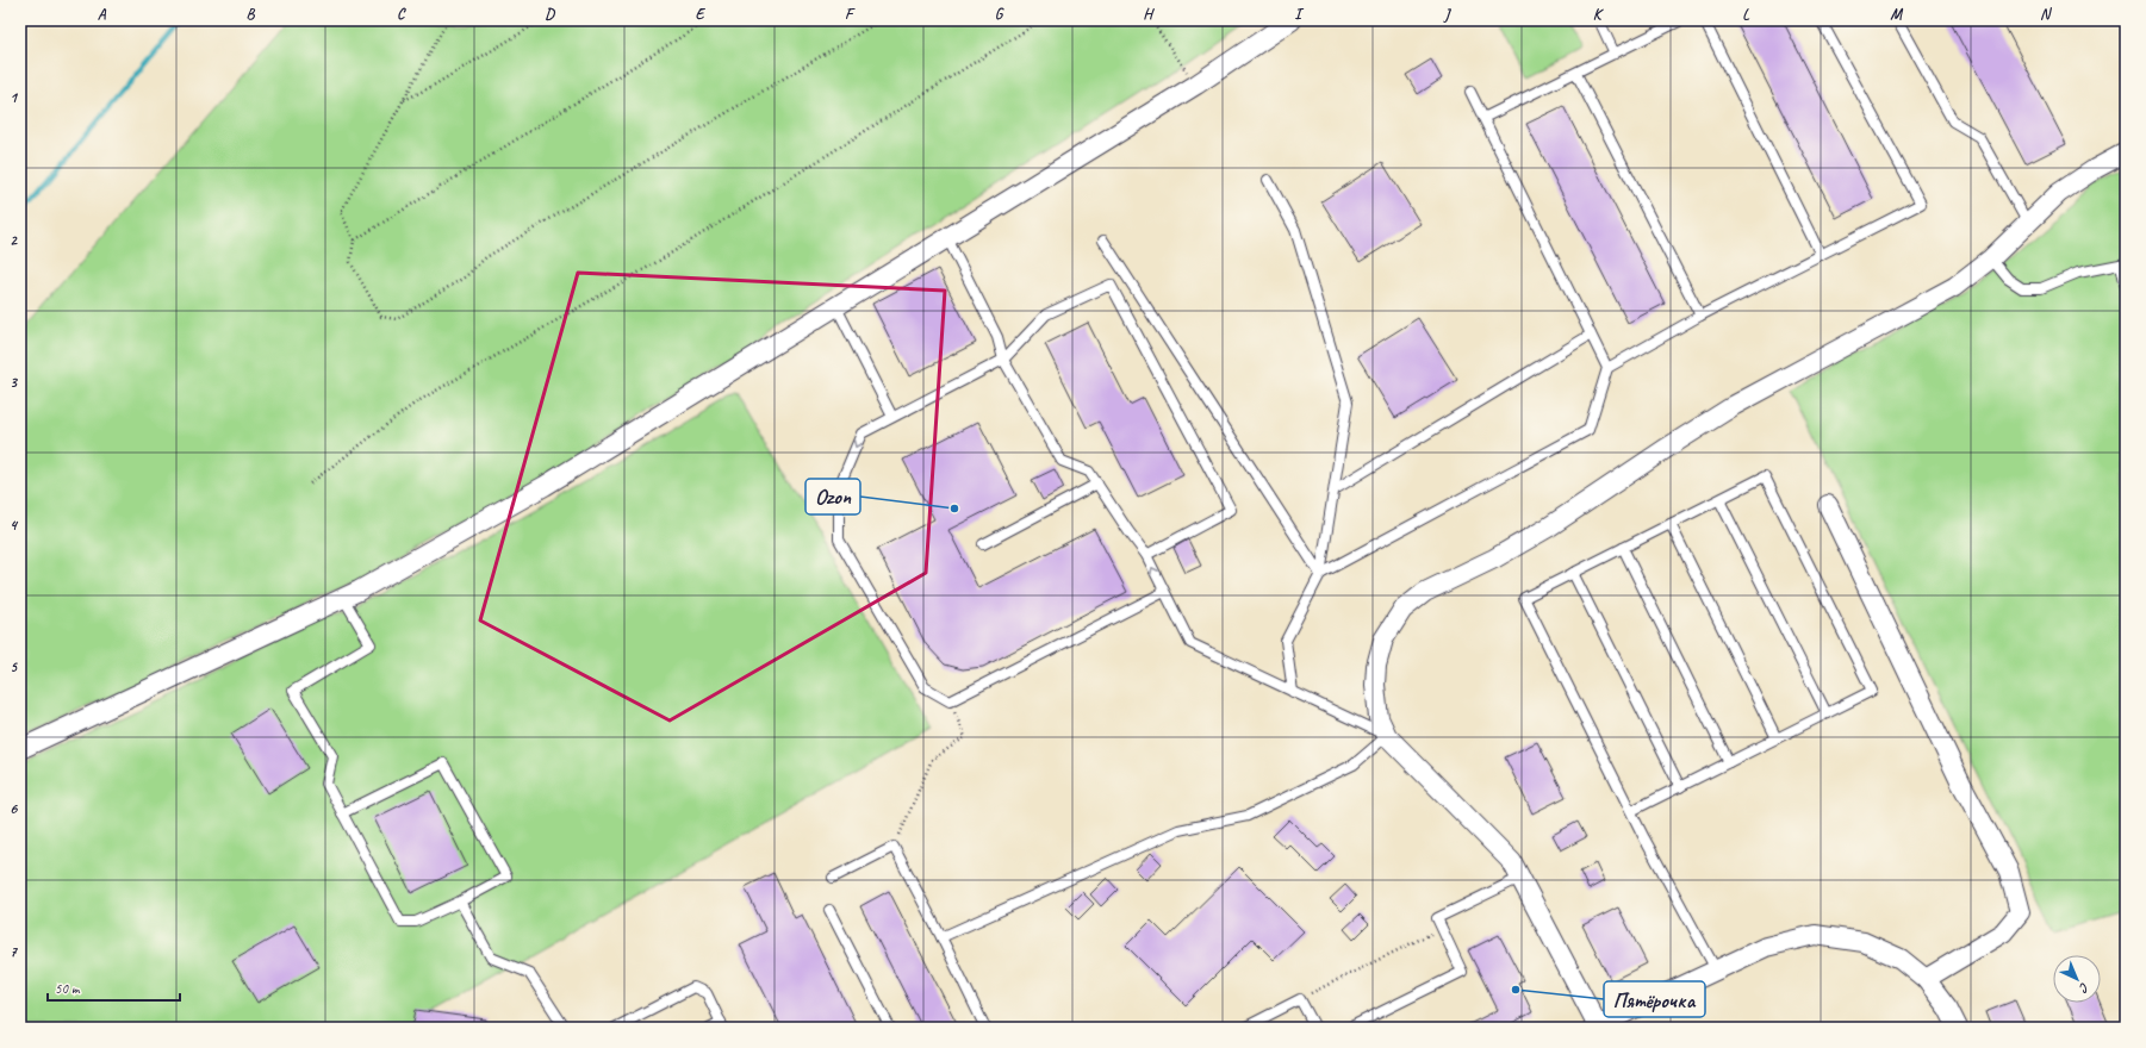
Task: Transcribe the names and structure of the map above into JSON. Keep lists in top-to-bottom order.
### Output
{
  "places": ["Ozon", "Пятёрочка"],
  "scale_bar": "50 m",
  "north": "bottom right",
  "grid": {
    "columns": [
      "A",
      "B",
      "C",
      "D",
      "E",
      "F",
      "G",
      "H",
      "I",
      "J",
      "K",
      "L",
      "M",
      "N"
    ],
    "rows": [
      "1",
      "2",
      "3",
      "4",
      "5",
      "6",
      "7"
    ]
  }
}
